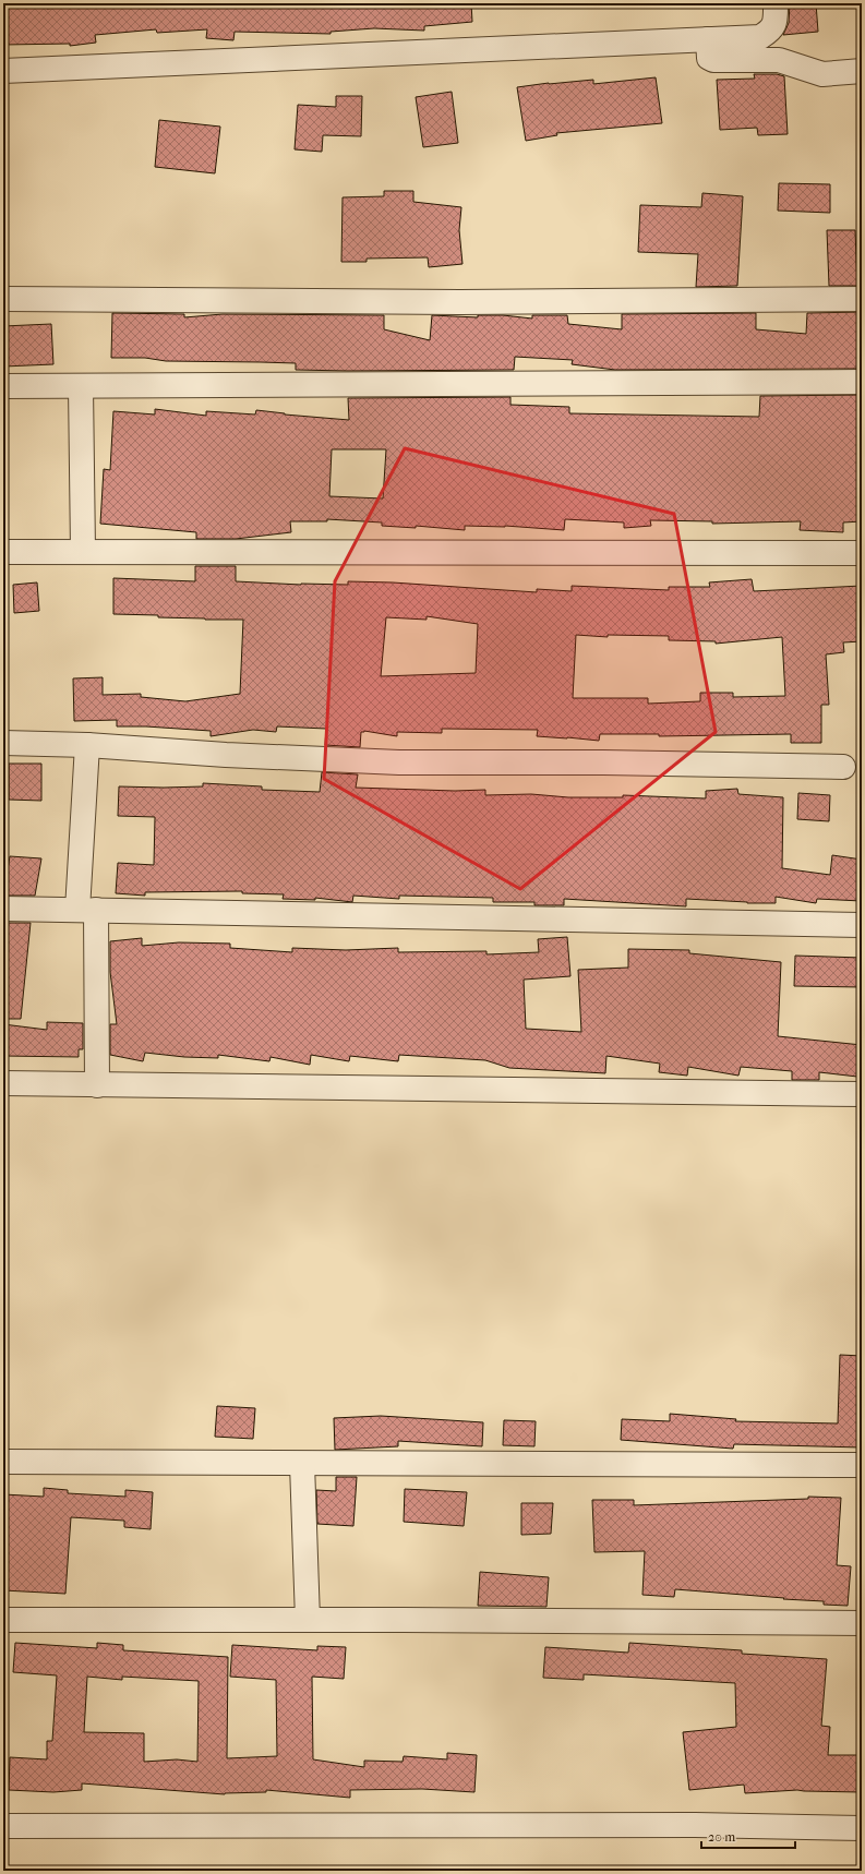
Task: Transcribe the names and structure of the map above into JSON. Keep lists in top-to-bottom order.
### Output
{
  "scale_bar": "20 m"
}
